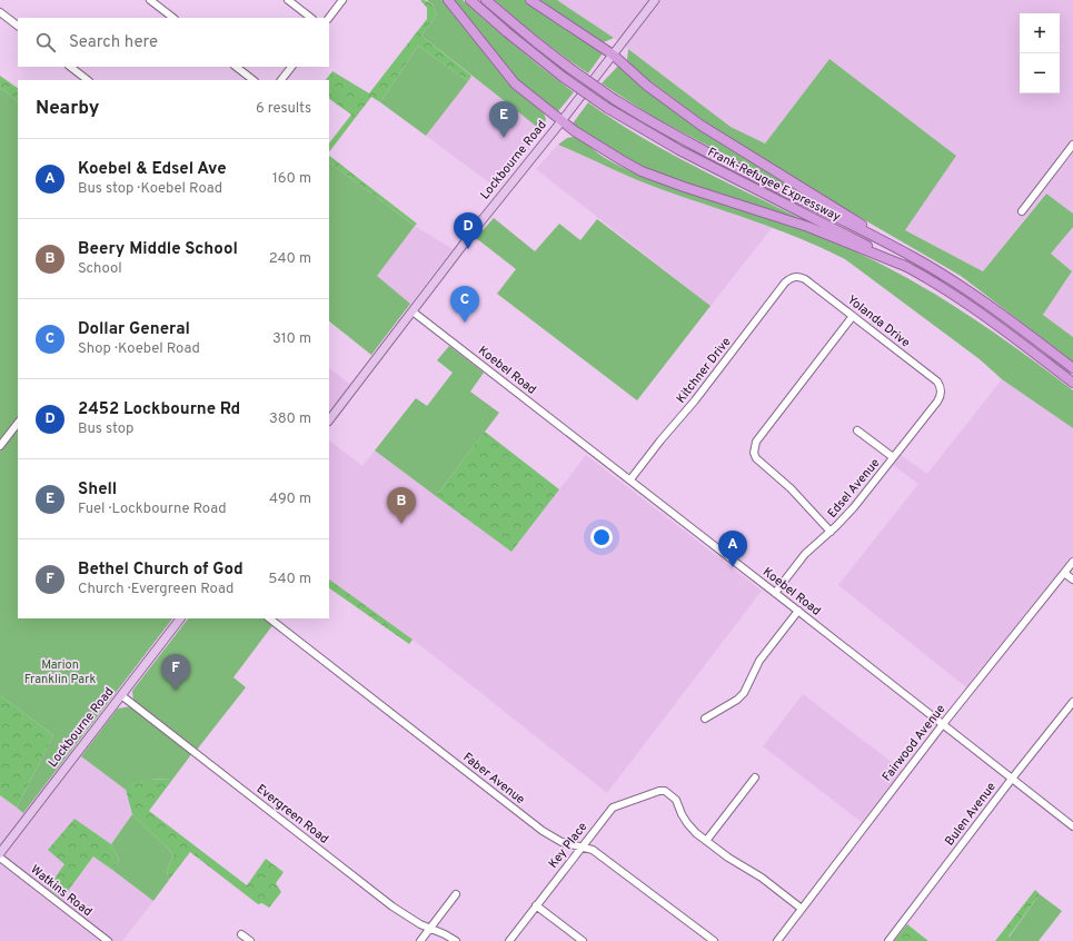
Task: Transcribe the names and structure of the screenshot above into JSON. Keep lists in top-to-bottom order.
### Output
{
  "streets": {
    "highway": ["Frank-Refugee Expressway"],
    "main road": ["Lockbourne Road"],
    "street": [
      "Yolanda Drive",
      "Koebel Road",
      "Kitchner Drive",
      "Edsel Avenue",
      "Fairwood Avenue",
      "Faber Avenue",
      "Evergreen Road",
      "Bulen Avenue",
      "Key Place",
      "Watkins Road"
    ]
  },
  "crossings": [
    ["Lockbourne Road", "Koebel Road"],
    ["Lockbourne Road", "Evergreen Road"],
    ["Yolanda Drive", "Kitchner Drive"],
    ["Yolanda Drive", "Edsel Avenue"],
    ["Koebel Road", "Kitchner Drive"],
    ["Koebel Road", "Edsel Avenue"],
    ["Koebel Road", "Fairwood Avenue"],
    ["Koebel Road", "Bulen Avenue"],
    ["Faber Avenue", "Key Place"]
  ],
  "parks": ["Marion Franklin Park"],
  "page": {
    "map_buttons": ["+", "−"],
    "search": "Search here",
    "heading": ["Nearby", "6 results"],
    "pins": [
      "E",
      "D",
      "C",
      "B",
      "A",
      "F"
    ],
    "list": [
      {
        "mark": "A",
        "name": "Koebel & Edsel Ave",
        "note": "Bus stop · Koebel Road",
        "value": "160 m"
      },
      {
        "mark": "B",
        "name": "Beery Middle School",
        "note": "School",
        "value": "240 m"
      },
      {
        "mark": "C",
        "name": "Dollar General",
        "note": "Shop · Koebel Road",
        "value": "310 m"
      },
      {
        "mark": "D",
        "name": "2452 Lockbourne Rd",
        "note": "Bus stop",
        "value": "380 m"
      },
      {
        "mark": "E",
        "name": "Shell",
        "note": "Fuel · Lockbourne Road",
        "value": "490 m"
      },
      {
        "mark": "F",
        "name": "Bethel Church of God",
        "note": "Church · Evergreen Road",
        "value": "540 m"
      }
    ]
  }
}
